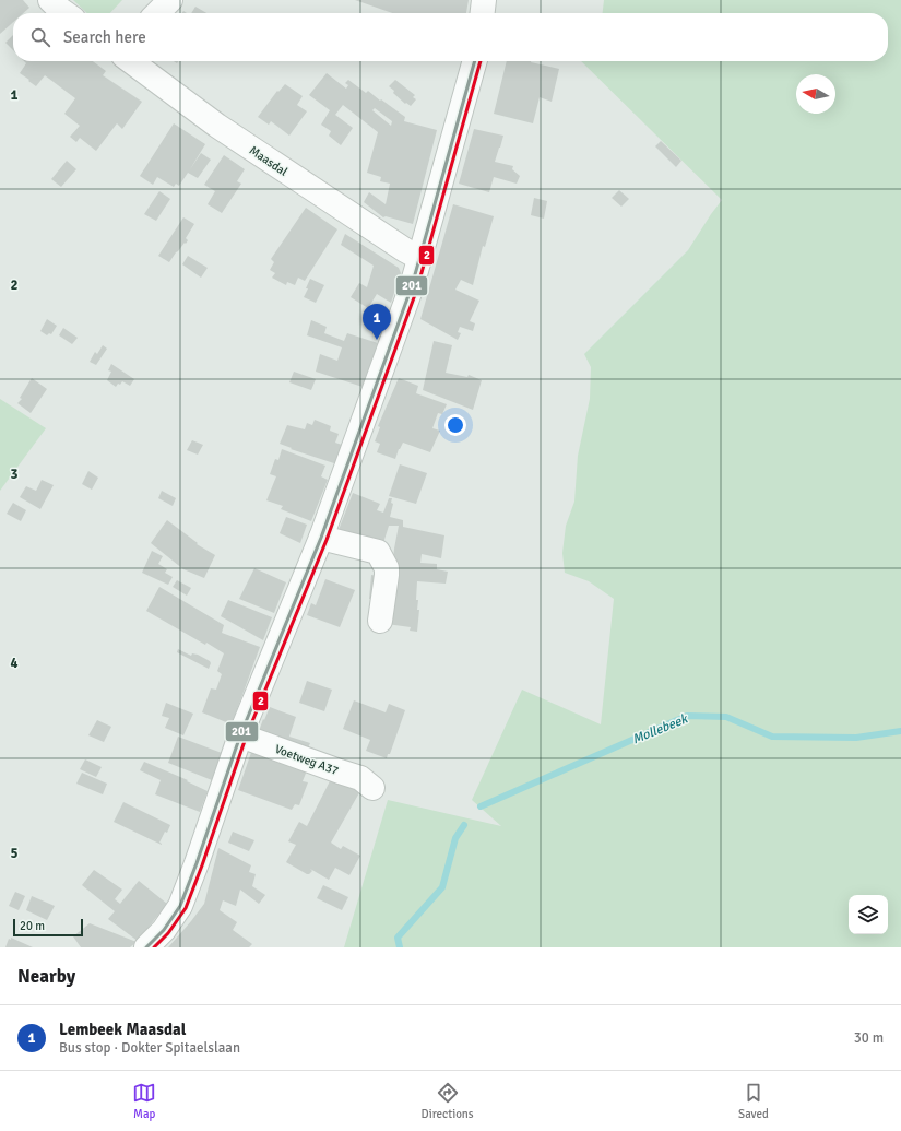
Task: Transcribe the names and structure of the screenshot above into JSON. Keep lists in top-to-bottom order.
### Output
{
  "streets": {
    "street": ["Maasdal", "Voetweg A37"]
  },
  "water": ["Mollebeek"],
  "lines": ["transit line 201", "transit line 2"],
  "scale_bar": "20 m",
  "north": "left",
  "page": {
    "search": "Search here",
    "pins": "1",
    "scale": "20 m",
    "heading": "Nearby",
    "list": [
      {
        "mark": "1",
        "name": "Lembeek Maasdal",
        "note": "Bus stop · Dokter Spitaelslaan",
        "value": "30 m"
      }
    ],
    "nav": ["Map", "Directions", "Saved"]
  },
  "grid": {
    "rows": [
      "1",
      "2",
      "3",
      "4",
      "5"
    ]
  }
}
